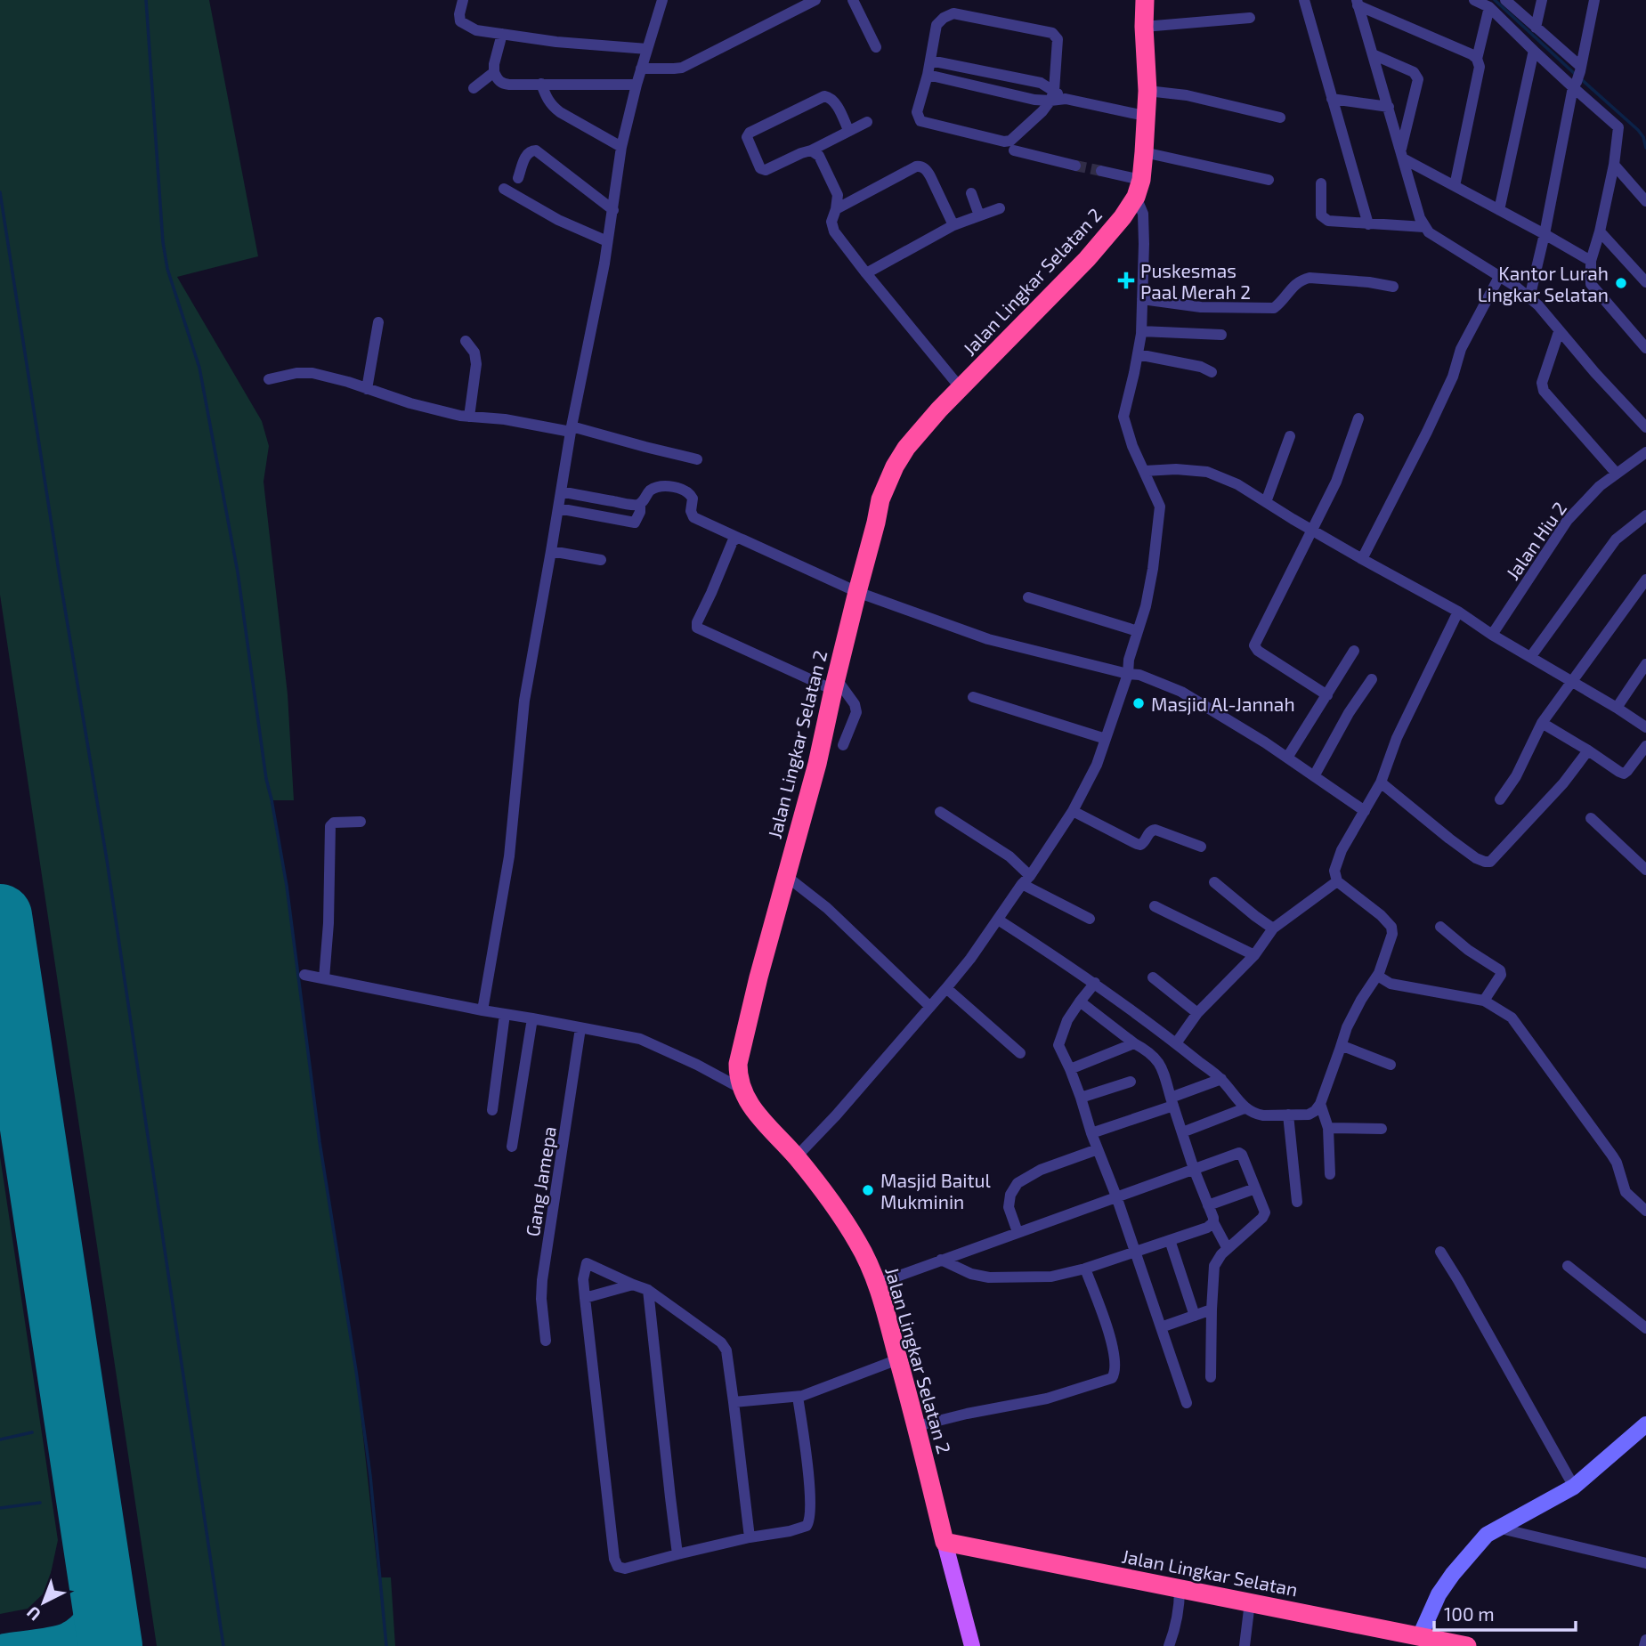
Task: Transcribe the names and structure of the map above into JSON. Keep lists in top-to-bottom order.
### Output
{
  "streets": {
    "highway": ["Jalan Lingkar Selatan 2", "Jalan Lingkar Selatan"],
    "street": ["Jalan Hiu 2", "Gang Jamepa"]
  },
  "crossings": [
    ["Jalan Lingkar Selatan 2", "Jalan Lingkar Selatan"]
  ],
  "places": {
    "health": ["Puskesmas Paal Merah 2"],
    "other": ["Kantor Lurah Lingkar Selatan", "Masjid Al-Jannah", "Masjid Baitul Mukminin"]
  },
  "scale_bar": "100 m",
  "north": "bottom left"
}
